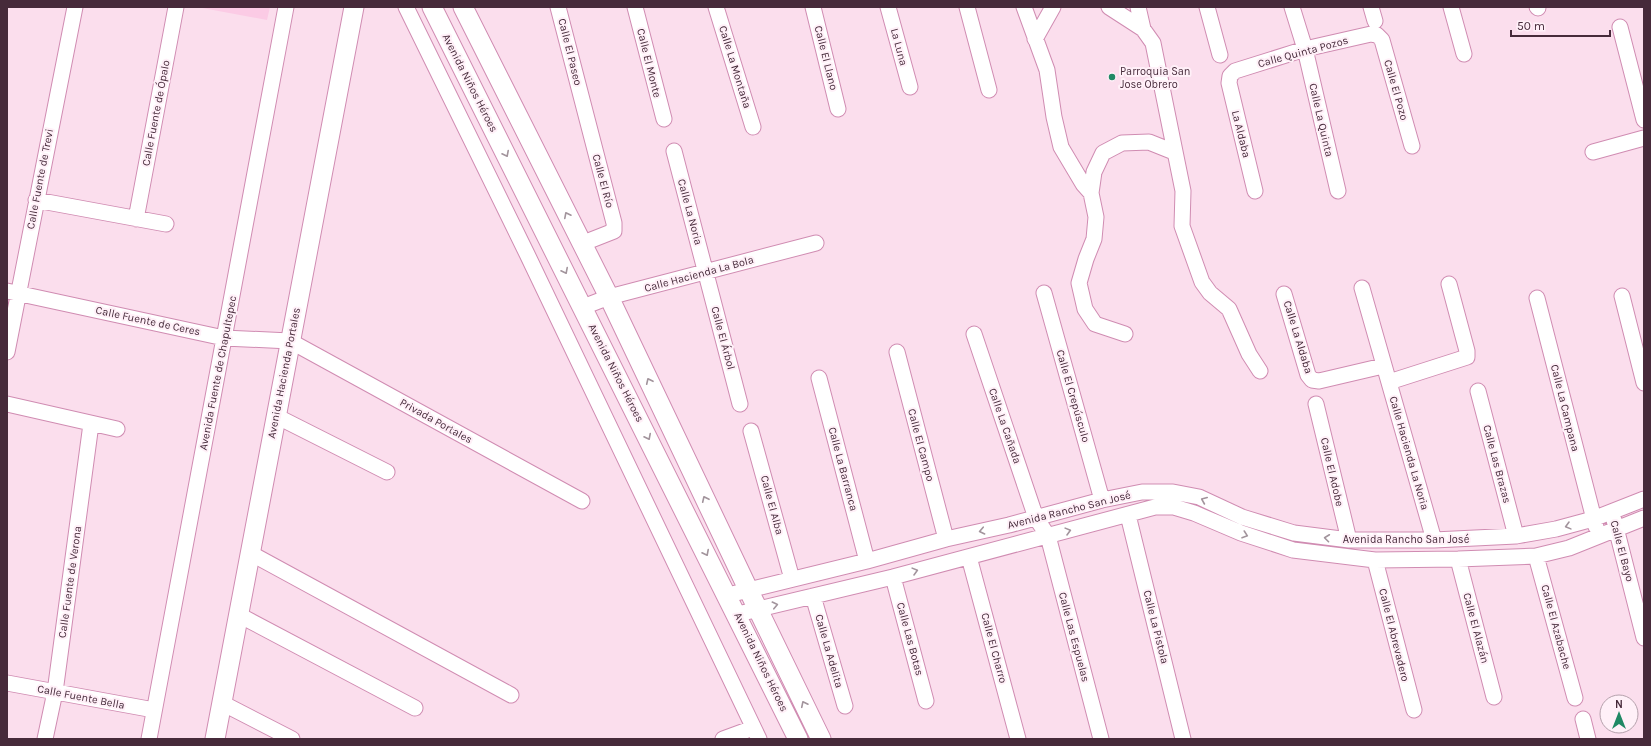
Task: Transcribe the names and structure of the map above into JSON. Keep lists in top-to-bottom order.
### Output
{
  "streets": {
    "main road": ["Avenida Niños Héroes", "Avenida Hacienda Portales"],
    "street": [
      "La Luna",
      "Calle El Paseo",
      "Calle Quinta Pozos",
      "Calle El Llano",
      "Calle El Monte",
      "Calle La Montaña",
      "Calle El Pozo",
      "Calle Fuente de Ópalo",
      "Calle La Quinta",
      "La Aldaba",
      "Calle Fuente de Trevi",
      "Calle El Río",
      "Calle La Noria",
      "Calle Hacienda La Bola",
      "Calle Fuente de Ceres",
      "Calle La Aldaba",
      "Calle El Árbol",
      "Avenida Fuente de Chapultepec",
      "Calle El Crepúsculo",
      "Calle La Campana",
      "Privada Portales",
      "Calle La Cañada",
      "Calle El Campo",
      "Calle Hacienda La Noria",
      "Calle Las Brazas",
      "Calle La Barranca",
      "Calle El Adobe",
      "Calle El Alba",
      "Avenida Rancho San José",
      "Calle El Bayo",
      "Calle Fuente de Verona",
      "Calle La Pistola",
      "Calle El Azabache",
      "Calle El Alazán",
      "Calle El Abrevadero",
      "Calle Las Espuelas",
      "Calle Las Botas",
      "Calle El Charro",
      "Calle La Adelita",
      "Calle Fuente Bella"
    ]
  },
  "crossings": [
    ["Calle El Paseo", "Calle El Río"],
    ["Calle Quinta Pozos", "Calle El Pozo"],
    ["Calle Quinta Pozos", "Calle La Quinta"],
    ["Calle Quinta Pozos", "La Aldaba"],
    ["Avenida Niños Héroes", "Calle El Río"],
    ["Avenida Niños Héroes", "Calle Hacienda La Bola"],
    ["Avenida Niños Héroes", "Avenida Rancho San José"],
    ["Calle Fuente de Trevi", "Calle Fuente de Ceres"],
    ["Calle La Noria", "Calle Hacienda La Bola"],
    ["Calle La Noria", "Calle El Árbol"],
    ["Calle Hacienda La Bola", "Calle El Árbol"],
    ["Calle Fuente de Ceres", "Avenida Fuente de Chapultepec"],
    ["Calle Fuente de Ceres", "Avenida Hacienda Portales"],
    ["Calle Fuente de Ceres", "Privada Portales"],
    ["Calle La Aldaba", "Calle Hacienda La Noria"],
    ["Avenida Fuente de Chapultepec", "Calle Fuente Bella"],
    ["Avenida Hacienda Portales", "Privada Portales"],
    ["Calle El Crepúsculo", "Avenida Rancho San José"],
    ["Calle La Campana", "Avenida Rancho San José"],
    ["Calle La Cañada", "Avenida Rancho San José"],
    ["Calle La Cañada", "Calle Las Espuelas"],
    ["Calle El Campo", "Avenida Rancho San José"],
    ["Calle Hacienda La Noria", "Avenida Rancho San José"],
    ["Calle Las Brazas", "Avenida Rancho San José"],
    ["Calle La Barranca", "Avenida Rancho San José"],
    ["Calle El Adobe", "Avenida Rancho San José"],
    ["Calle El Alba", "Avenida Rancho San José"],
    ["Avenida Rancho San José", "Calle El Bayo"],
    ["Avenida Rancho San José", "Calle La Pistola"],
    ["Avenida Rancho San José", "Calle El Azabache"],
    ["Avenida Rancho San José", "Calle El Alazán"],
    ["Avenida Rancho San José", "Calle El Abrevadero"],
    ["Avenida Rancho San José", "Calle Las Espuelas"],
    ["Avenida Rancho San José", "Calle Las Botas"],
    ["Avenida Rancho San José", "Calle El Charro"],
    ["Avenida Rancho San José", "Calle La Adelita"],
    ["Calle Fuente de Verona", "Calle Fuente Bella"]
  ],
  "places": ["Parroquia San Jose Obrero"],
  "scale_bar": "50 m",
  "north": "top"
}
